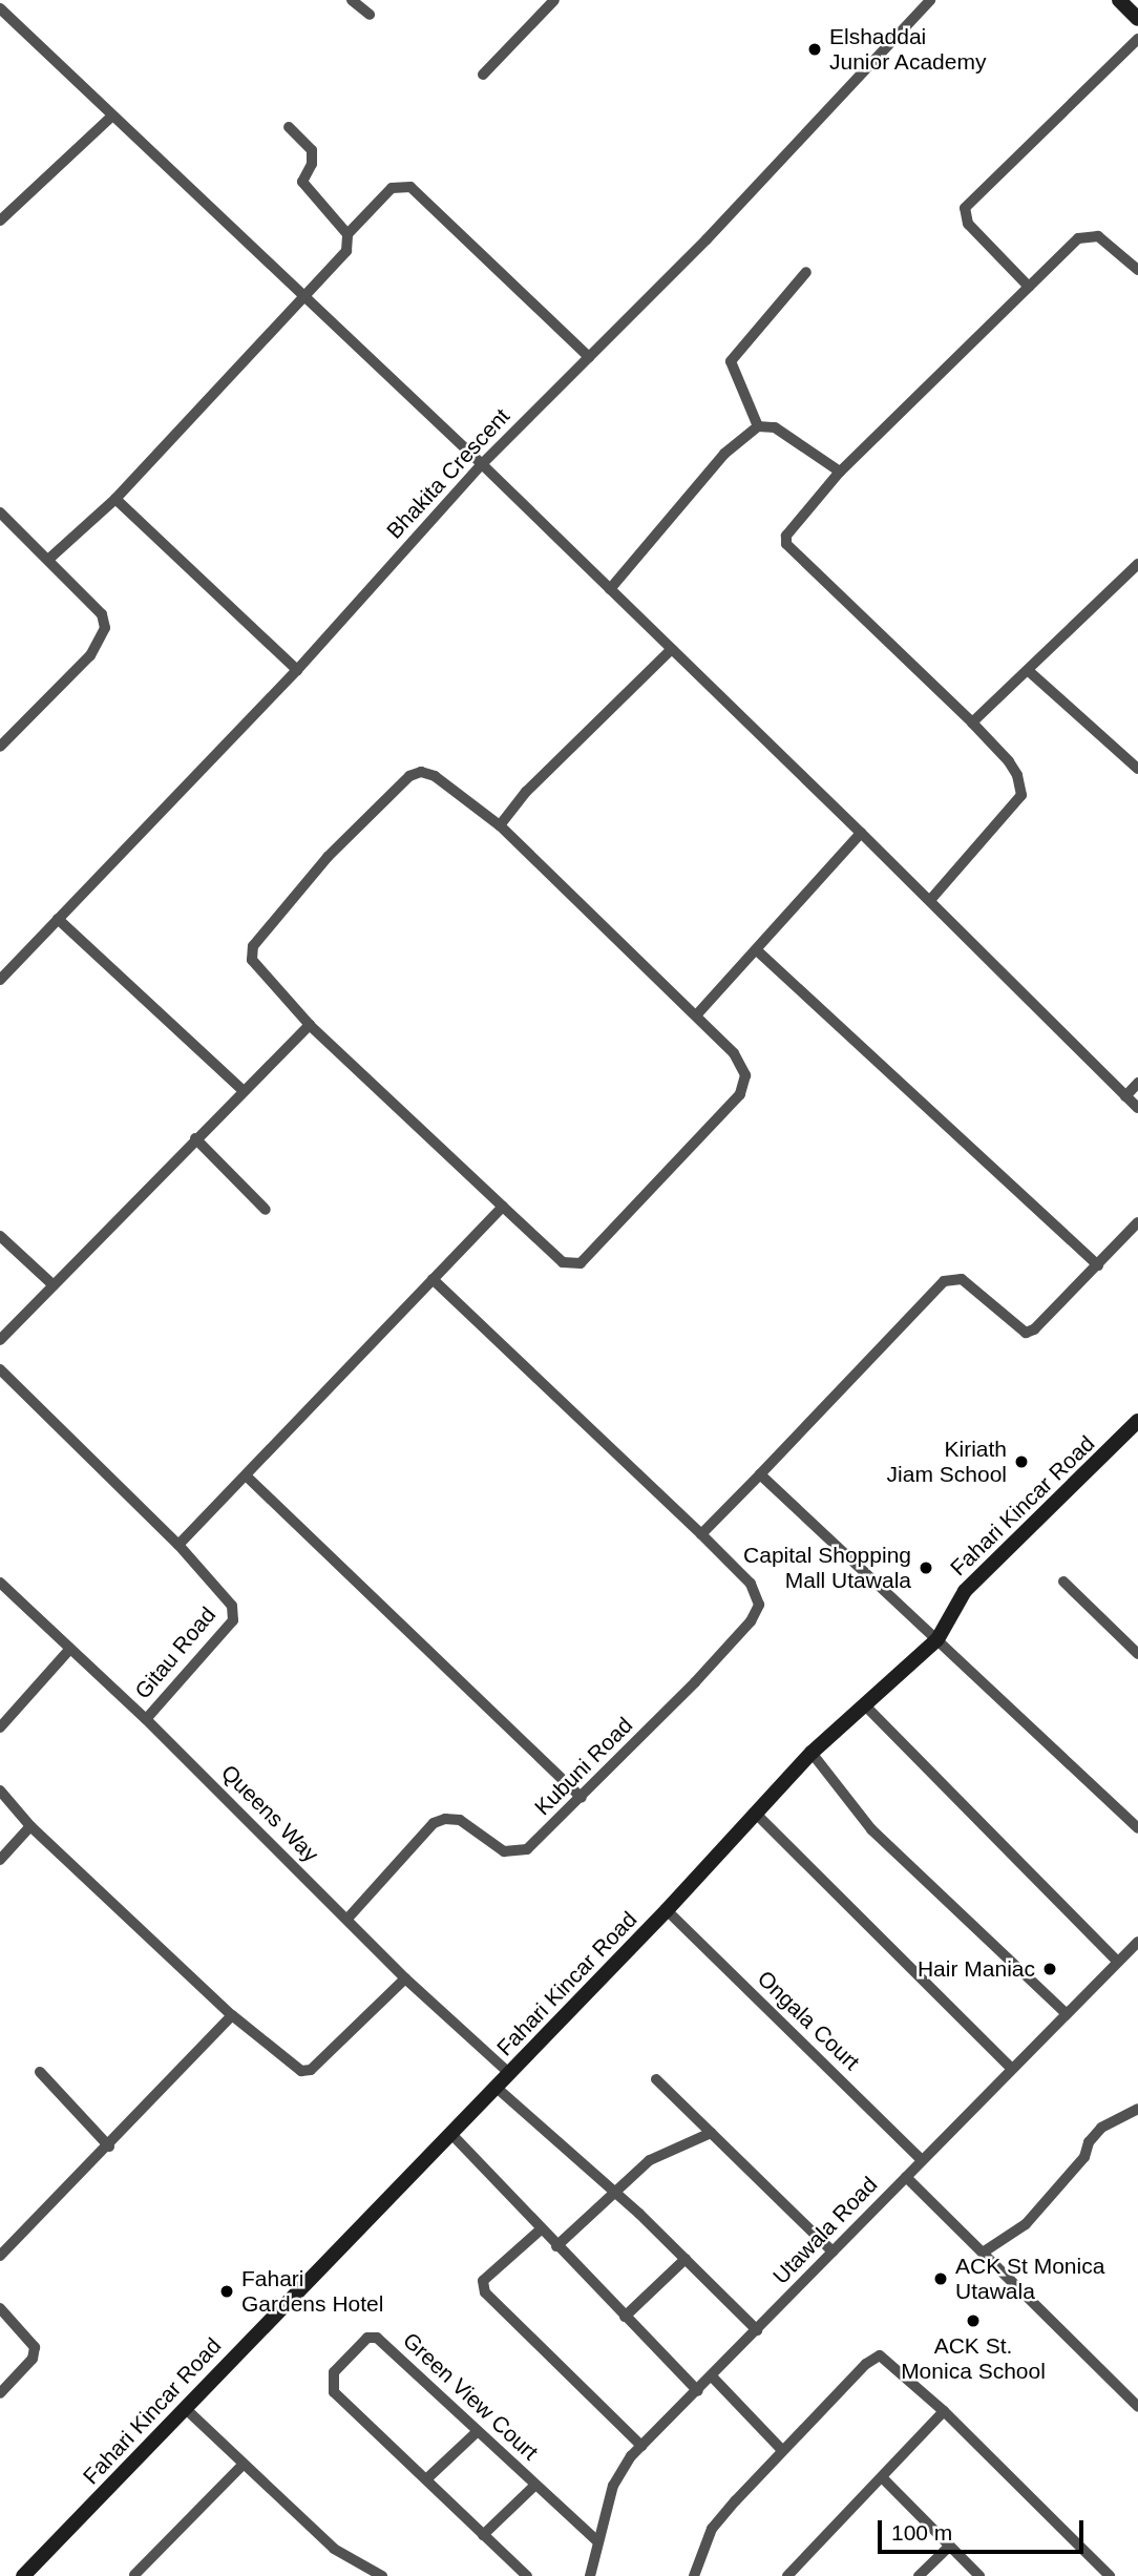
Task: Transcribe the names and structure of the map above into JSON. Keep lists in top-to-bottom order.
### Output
{
  "streets": {
    "street": [
      "Bhakita Crescent",
      "Fahari Kincar Road",
      "Gitau Road",
      "Kubuni Road",
      "Queens Way",
      "Ongala Court",
      "Utawala Road",
      "Green View Court"
    ]
  },
  "crossings": [
    ["Fahari Kincar Road", "Queens Way"],
    ["Fahari Kincar Road", "Ongala Court"],
    ["Gitau Road", "Queens Way"],
    ["Kubuni Road", "Queens Way"],
    ["Ongala Court", "Utawala Road"],
    ["Utawala Road", "Green View Court"]
  ],
  "places": [
    "Elshaddai Junior Academy",
    "Kiriath Jiam School",
    "Capital Shopping Mall Utawala",
    "Hair Maniac",
    "ACK St Monica Utawala",
    "Fahari Gardens Hotel",
    "ACK St. Monica School"
  ],
  "scale_bar": "100 m"
}
